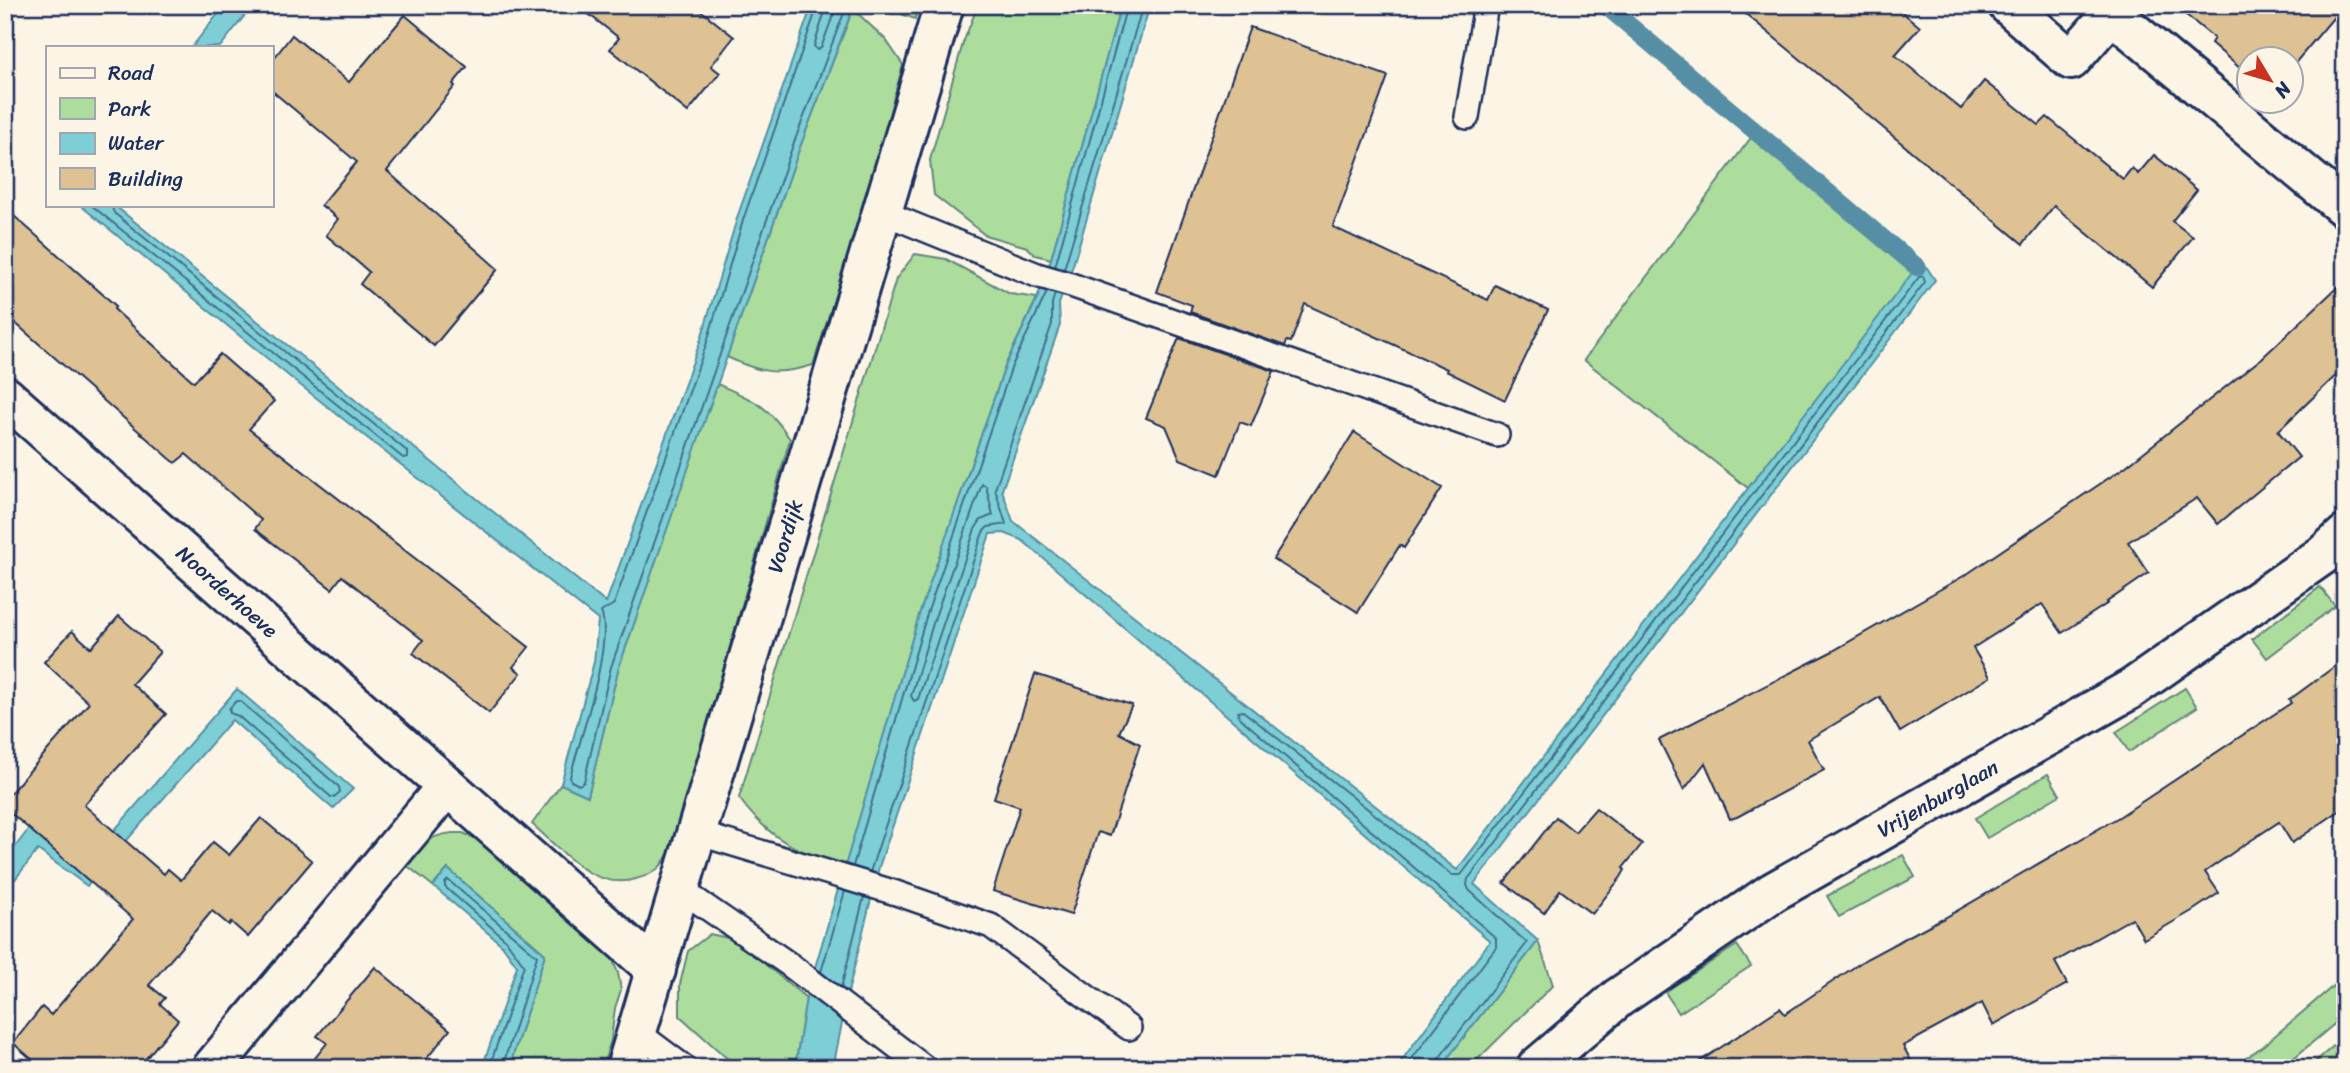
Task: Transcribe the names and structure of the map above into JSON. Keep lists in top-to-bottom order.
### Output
{
  "streets": {
    "street": ["Voordijk", "Noorderhoeve", "Vrijenburglaan"]
  },
  "crossings": [
    ["Voordijk", "Noorderhoeve"]
  ],
  "legend": [
    "Road",
    "Park",
    "Water",
    "Building"
  ],
  "north": "bottom right"
}
